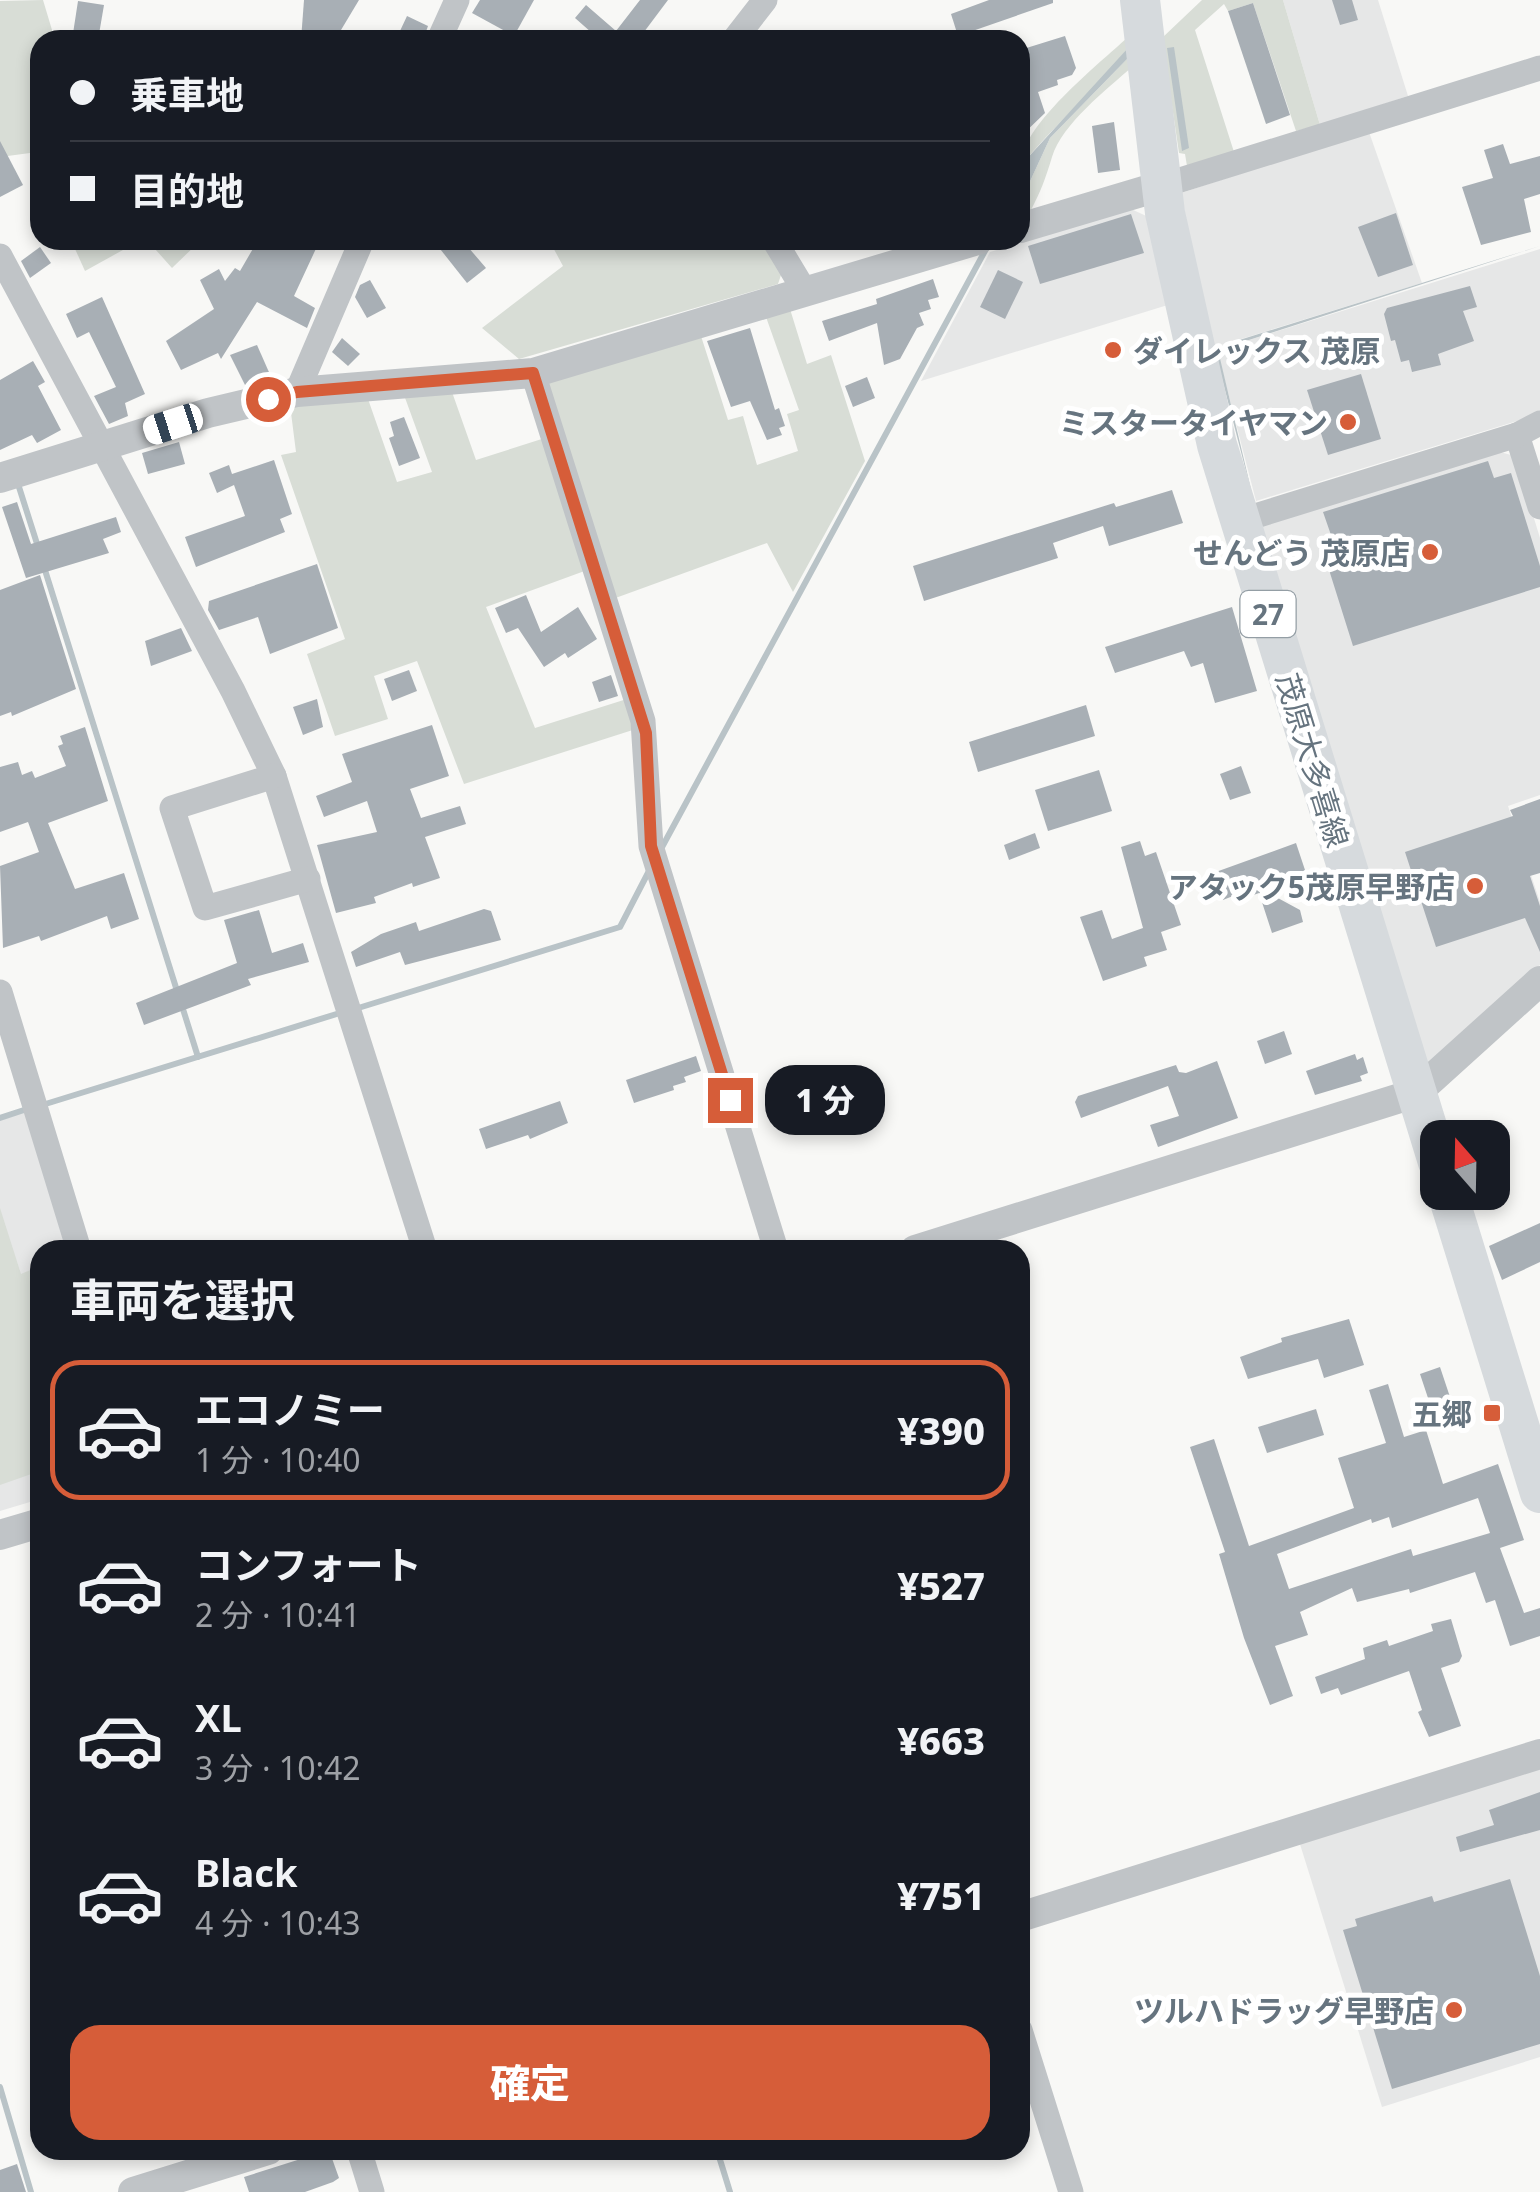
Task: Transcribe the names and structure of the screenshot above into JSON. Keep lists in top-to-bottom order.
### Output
{
  "streets": {
    "main road": ["27", "茂原大多喜線"]
  },
  "places": {
    "other": [
      "ダイレックス 茂原",
      "ミスタータイヤマン",
      "せんどう 茂原店",
      "アタック5茂原早野店",
      "ツルハドラッグ早野店"
    ],
    "transit": ["五郷"]
  },
  "north": "top",
  "page": {
    "banner": ["乗車地", "目的地"],
    "bubble": "1 分",
    "heading": "車両を選択",
    "list": [
      {
        "name": "エコノミー",
        "note": "1 分 · 10:40",
        "value": "¥390"
      },
      {
        "name": "コンフォート",
        "note": "2 分 · 10:41",
        "value": "¥527"
      },
      {
        "name": "XL",
        "note": "3 分 · 10:42",
        "value": "¥663"
      },
      {
        "name": "Black",
        "note": "4 分 · 10:43",
        "value": "¥751"
      }
    ],
    "buttons": "確定"
  }
}
